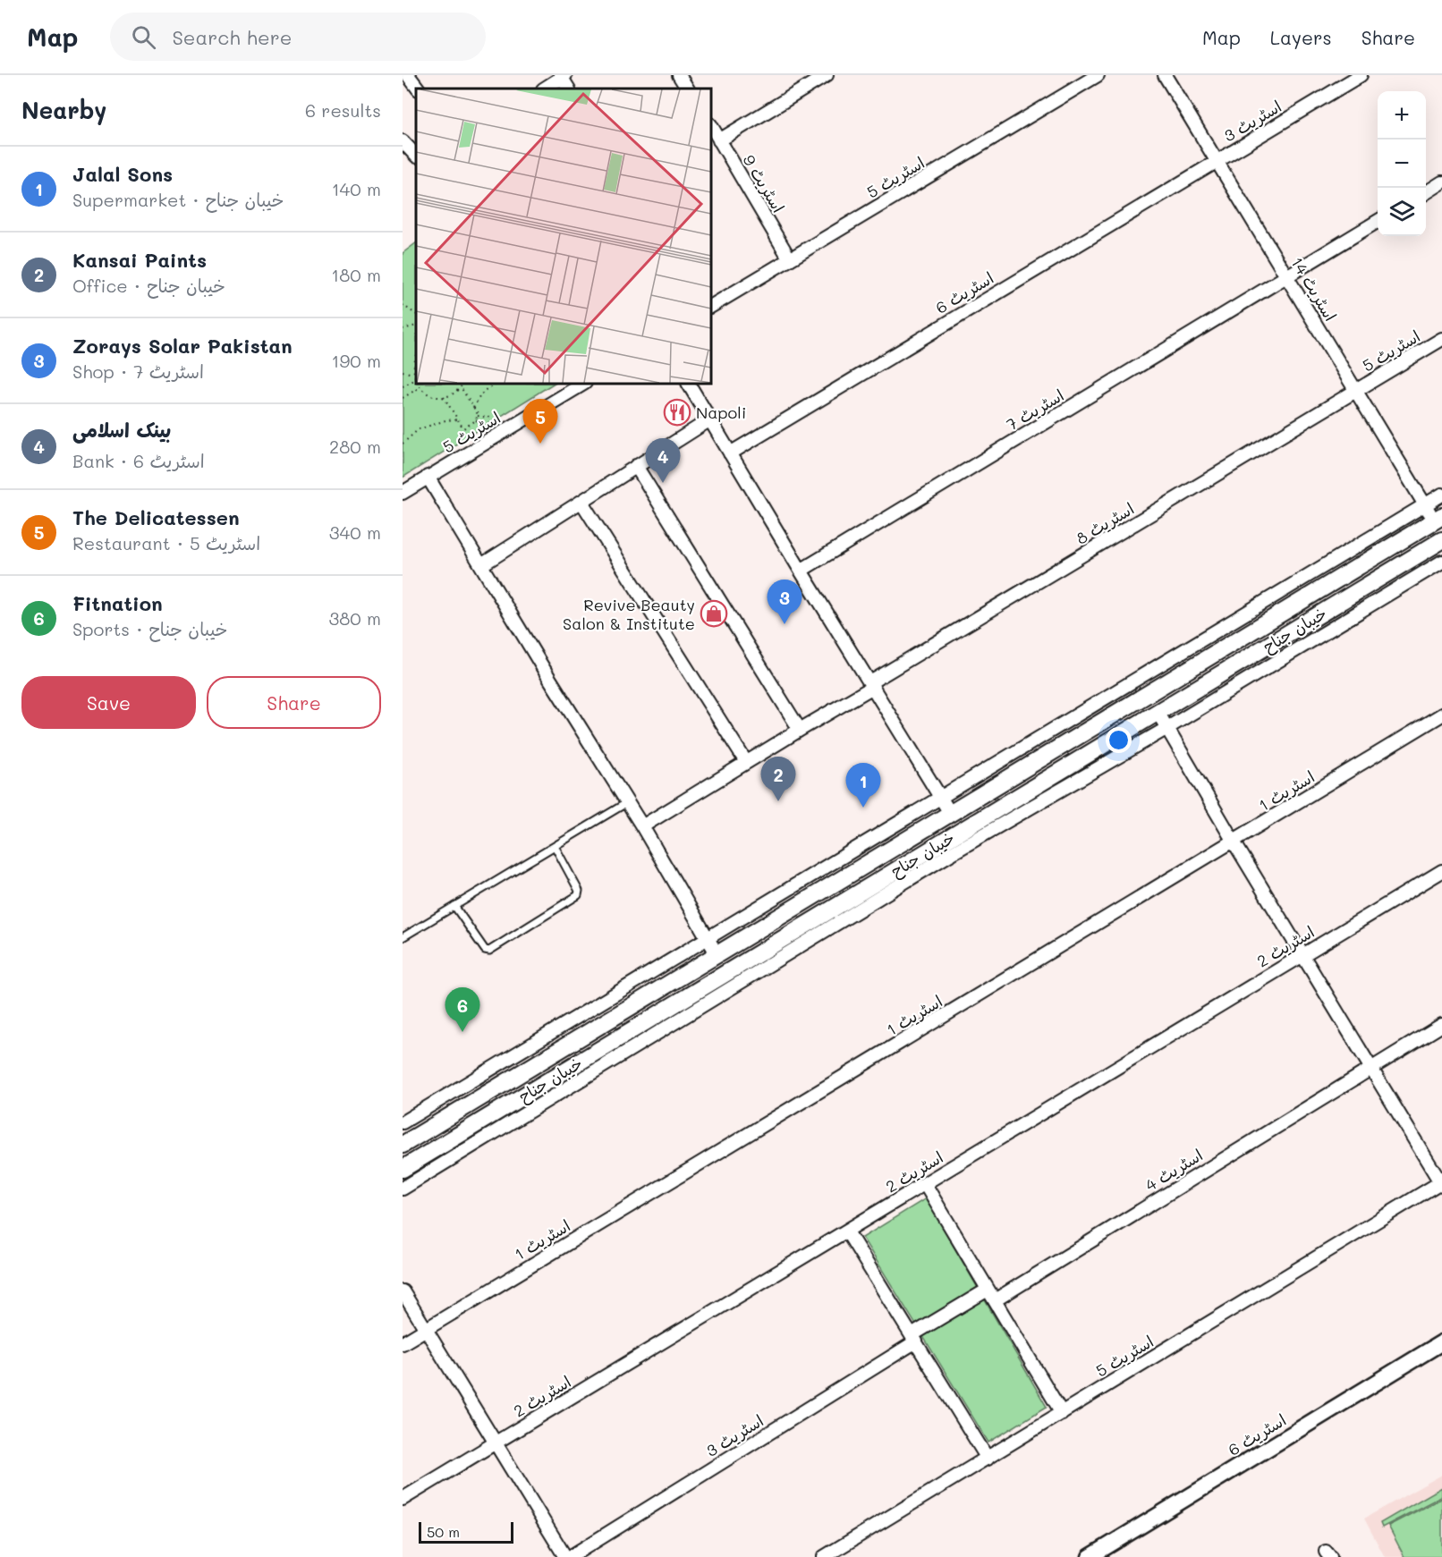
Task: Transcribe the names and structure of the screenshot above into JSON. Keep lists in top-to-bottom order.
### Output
{
  "streets": {
    "main road": ["خیبان جناح"],
    "street": [
      "اسٹریٹ 3",
      "اسٹریٹ 5",
      "اسٹریٹ 9",
      "اسٹریٹ 14",
      "اسٹریٹ 6",
      "اسٹریٹ 7",
      "اسٹریٹ 8",
      "اسٹریٹ 1",
      "اسٹریٹ 2",
      "اسٹریٹ 4"
    ]
  },
  "crossings": [
    ["اسٹریٹ 3", "اسٹریٹ 14"],
    ["اسٹریٹ 3", "اسٹریٹ 6"],
    ["اسٹریٹ 3", "اسٹریٹ 4"],
    ["اسٹریٹ 5", "اسٹریٹ 9"],
    ["اسٹریٹ 5", "اسٹریٹ 14"],
    ["اسٹریٹ 5", "اسٹریٹ 8"],
    ["اسٹریٹ 14", "اسٹریٹ 6"],
    ["اسٹریٹ 14", "اسٹریٹ 7"],
    ["اسٹریٹ 14", "اسٹریٹ 8"],
    ["اسٹریٹ 14", "خیبان جناح"]
  ],
  "places": {
    "restaurant": ["Napoli"],
    "shop": ["Revive Beauty Salon & Institute"]
  },
  "scale_bar": "50 m",
  "page": {
    "header": "Map",
    "search": "Search here",
    "nav": ["Map", "Layers", "Share"],
    "heading": ["Nearby", "6 results"],
    "map_buttons": ["+", "−"],
    "list": [
      {
        "mark": "1",
        "name": "Jalal Sons",
        "note": "Supermarket · خیبان جناح",
        "value": "140 m"
      },
      {
        "mark": "2",
        "name": "Kansai Paints",
        "note": "Office · خیبان جناح",
        "value": "180 m"
      },
      {
        "mark": "3",
        "name": "Zorays Solar Pakistan",
        "note": "Shop · اسٹریٹ 7",
        "value": "190 m"
      },
      {
        "mark": "4",
        "name": "بینک اسلامی",
        "note": "Bank · اسٹریٹ 6",
        "value": "280 m"
      },
      {
        "mark": "5",
        "name": "The Delicatessen",
        "note": "Restaurant · اسٹریٹ 5",
        "value": "340 m"
      },
      {
        "mark": "6",
        "name": "Fitnation",
        "note": "Sports · خیبان جناح",
        "value": "380 m"
      }
    ],
    "pins": [
      "5",
      "4",
      "3",
      "2",
      "1",
      "6"
    ],
    "buttons": ["Save", "Share"],
    "scale": "50 m"
  }
}
